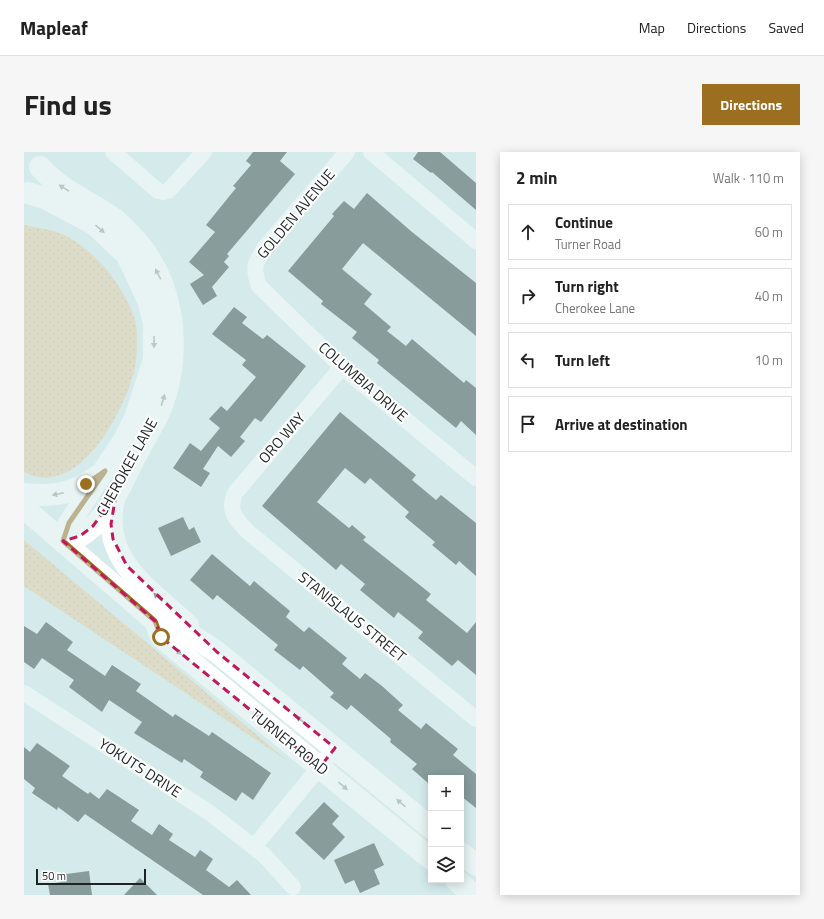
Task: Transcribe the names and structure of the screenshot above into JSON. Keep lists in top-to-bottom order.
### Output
{
  "streets": {
    "main road": ["CHEROKEE LANE", "TURNER ROAD"],
    "street": [
      "GOLDEN AVENUE",
      "COLUMBIA DRIVE",
      "ORO WAY",
      "STANISLAUS STREET",
      "YOKUTS DRIVE"
    ]
  },
  "crossings": [
    ["GOLDEN AVENUE", "COLUMBIA DRIVE"],
    ["COLUMBIA DRIVE", "ORO WAY"],
    ["ORO WAY", "STANISLAUS STREET"],
    ["CHEROKEE LANE", "TURNER ROAD"]
  ],
  "scale_bar": "50 m",
  "page": {
    "header": "Mapleaf",
    "nav": ["Map", "Directions", "Saved"],
    "title": "Find us",
    "buttons": "Directions",
    "heading": ["2 min", "Walk · 110 m"],
    "list": [
      ["Continue", "Turner Road", "60 m"],
      ["Turn right", "Cherokee Lane", "40 m"],
      ["Turn left", "10 m"],
      "Arrive at destination"
    ],
    "map_buttons": ["+", "−"],
    "scale": "50 m"
  }
}
